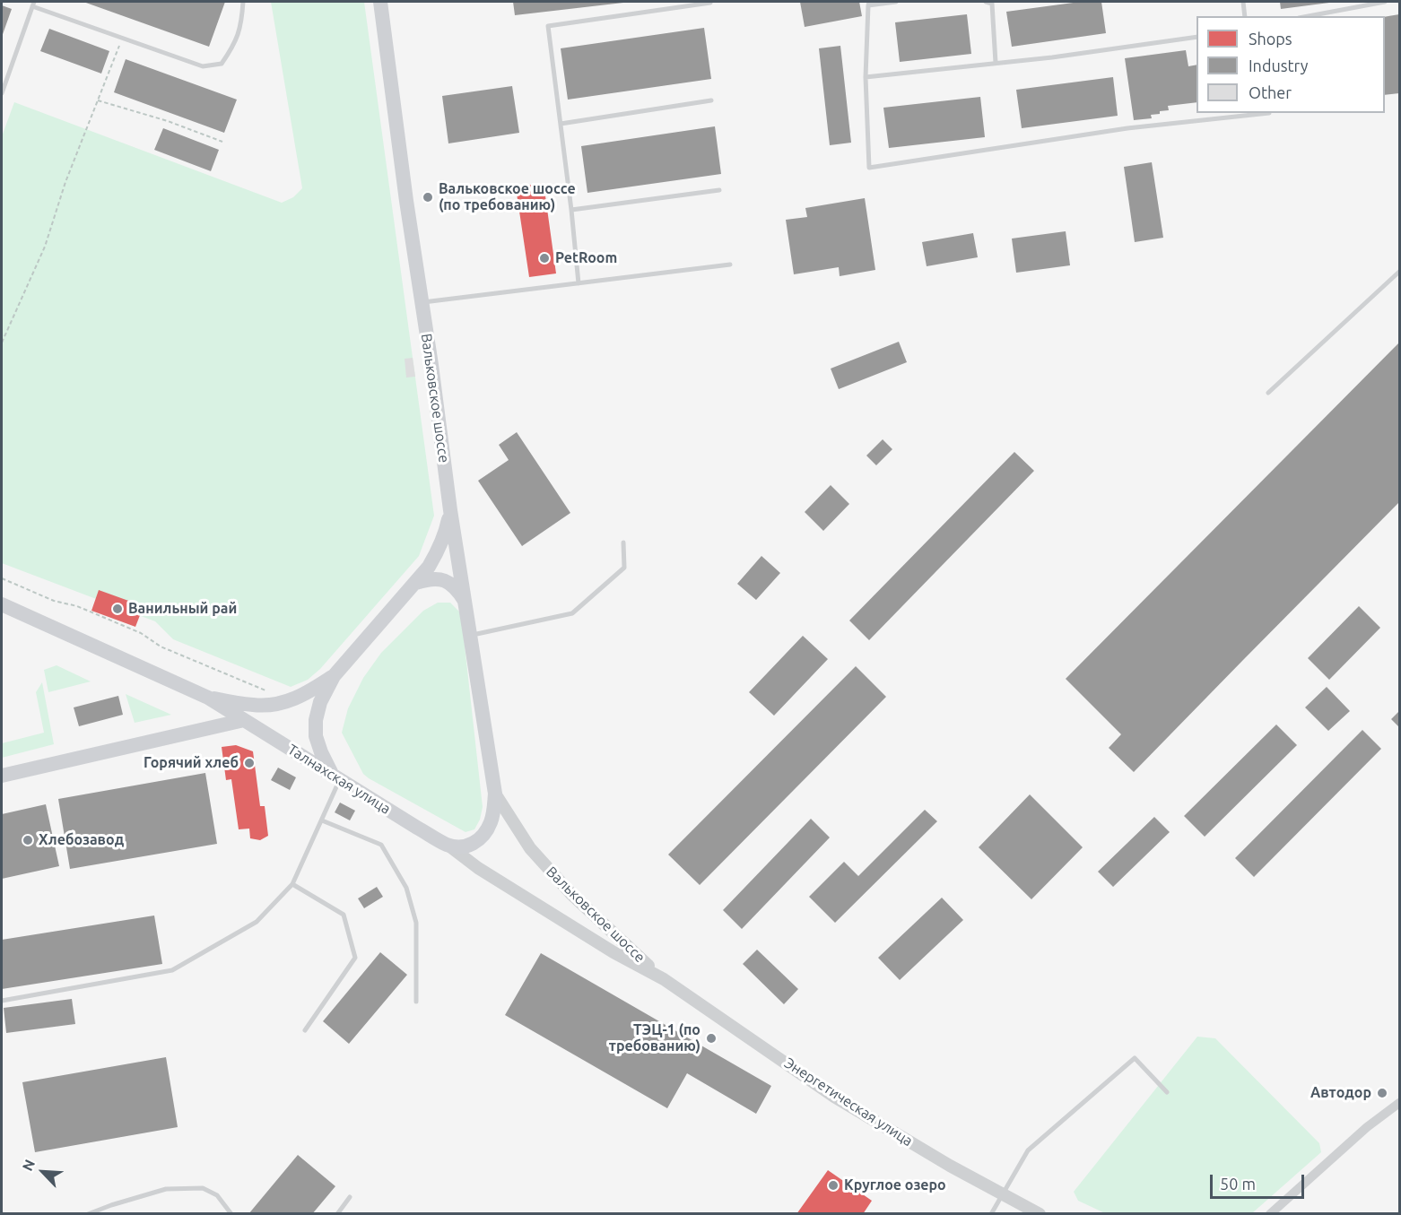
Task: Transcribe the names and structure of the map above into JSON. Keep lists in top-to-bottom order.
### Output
{
  "streets": {
    "main road": ["Вальковское шоссе", "Талнахская улица"],
    "street": ["Энергетическая улица"]
  },
  "crossings": [
    ["Вальковское шоссе", "Талнахская улица"],
    ["Вальковское шоссе", "Энергетическая улица"],
    ["Талнахская улица", "Энергетическая улица"]
  ],
  "places": [
    "Вальковское шоссе (по требованию)",
    "PetRoom",
    "Ванильный рай",
    "Горячий хлеб",
    "Хлебозавод",
    "ТЭЦ-1 (по требованию)",
    "Автодор",
    "Круглое озеро"
  ],
  "legend": ["Shops", "Industry", "Other"],
  "scale_bar": "50 m",
  "north": "top left"
}
